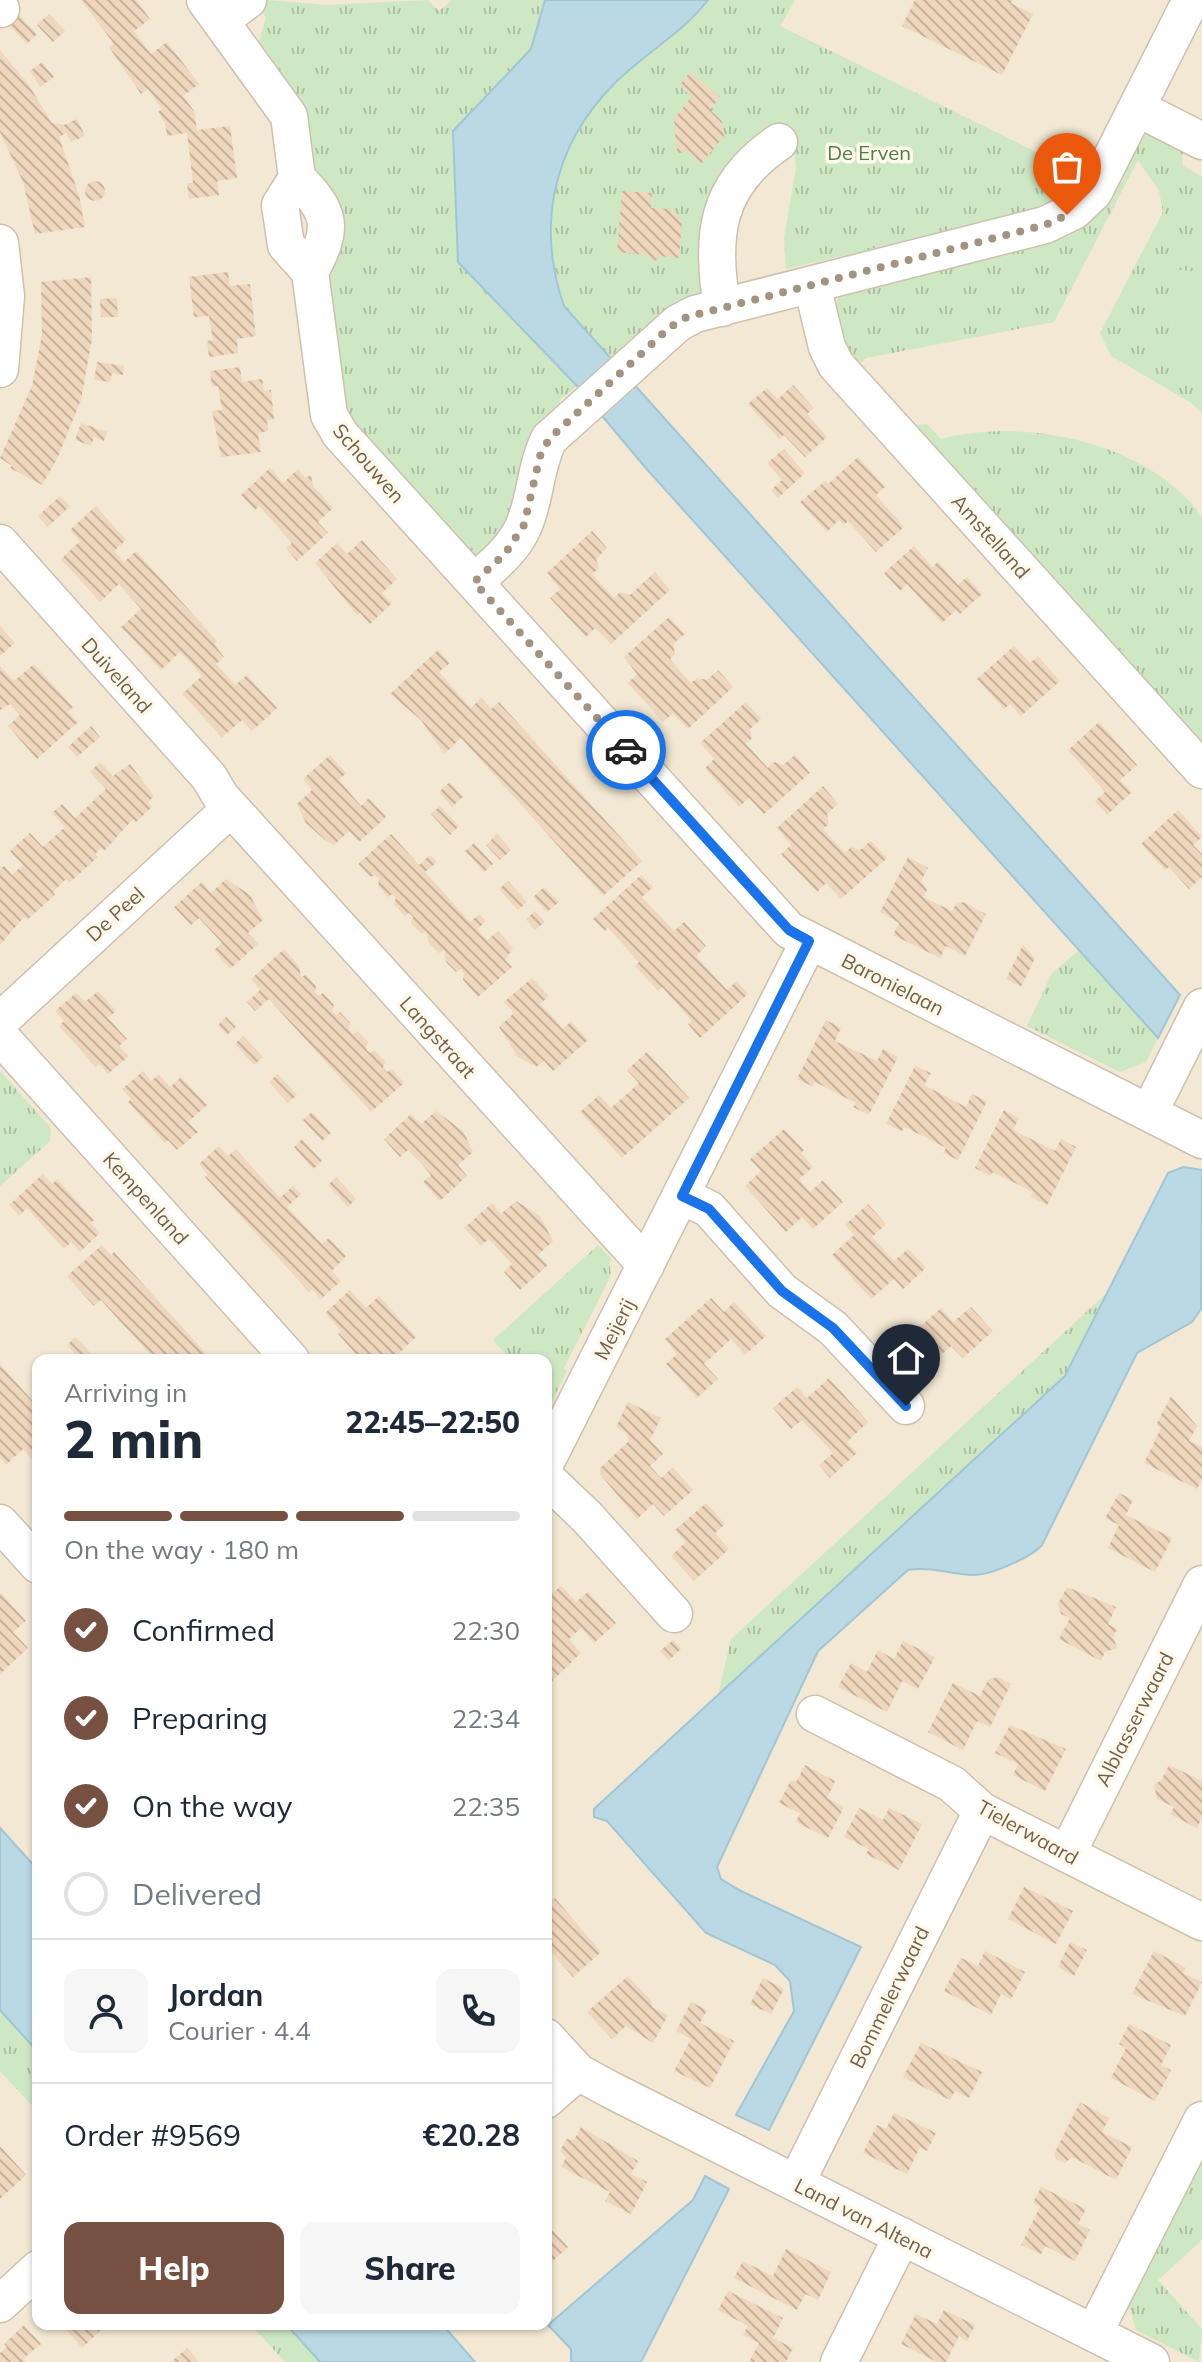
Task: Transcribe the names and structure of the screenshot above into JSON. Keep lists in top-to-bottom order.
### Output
{
  "streets": {
    "street": [
      "Schouwen",
      "Amstelland",
      "Duiveland",
      "De Peel",
      "Baronielaan",
      "Langstraat",
      "Kempenland",
      "Meijerij",
      "Alblasserwaard",
      "Tielerwaard",
      "Bommelerwaard",
      "Land van Altena"
    ]
  },
  "crossings": [
    ["Schouwen", "Baronielaan"],
    ["Duiveland", "De Peel"],
    ["Duiveland", "Langstraat"],
    ["De Peel", "Langstraat"],
    ["Baronielaan", "Meijerij"],
    ["Langstraat", "Meijerij"],
    ["Alblasserwaard", "Tielerwaard"],
    ["Tielerwaard", "Bommelerwaard"],
    ["Bommelerwaard", "Land van Altena"]
  ],
  "parks": ["De Erven"],
  "page": {
    "heading": ["2 min", "Arriving in", "22:45–22:50"],
    "panel": [
      "Jordan",
      "Courier · 4.4",
      "Order #9569",
      "€20.28"
    ],
    "bar": "On the way · 180 m",
    "list": [
      ["Confirmed", "22:30"],
      ["Preparing", "22:34"],
      ["On the way", "22:35"],
      "Delivered"
    ],
    "buttons": ["Help", "Share"]
  }
}
